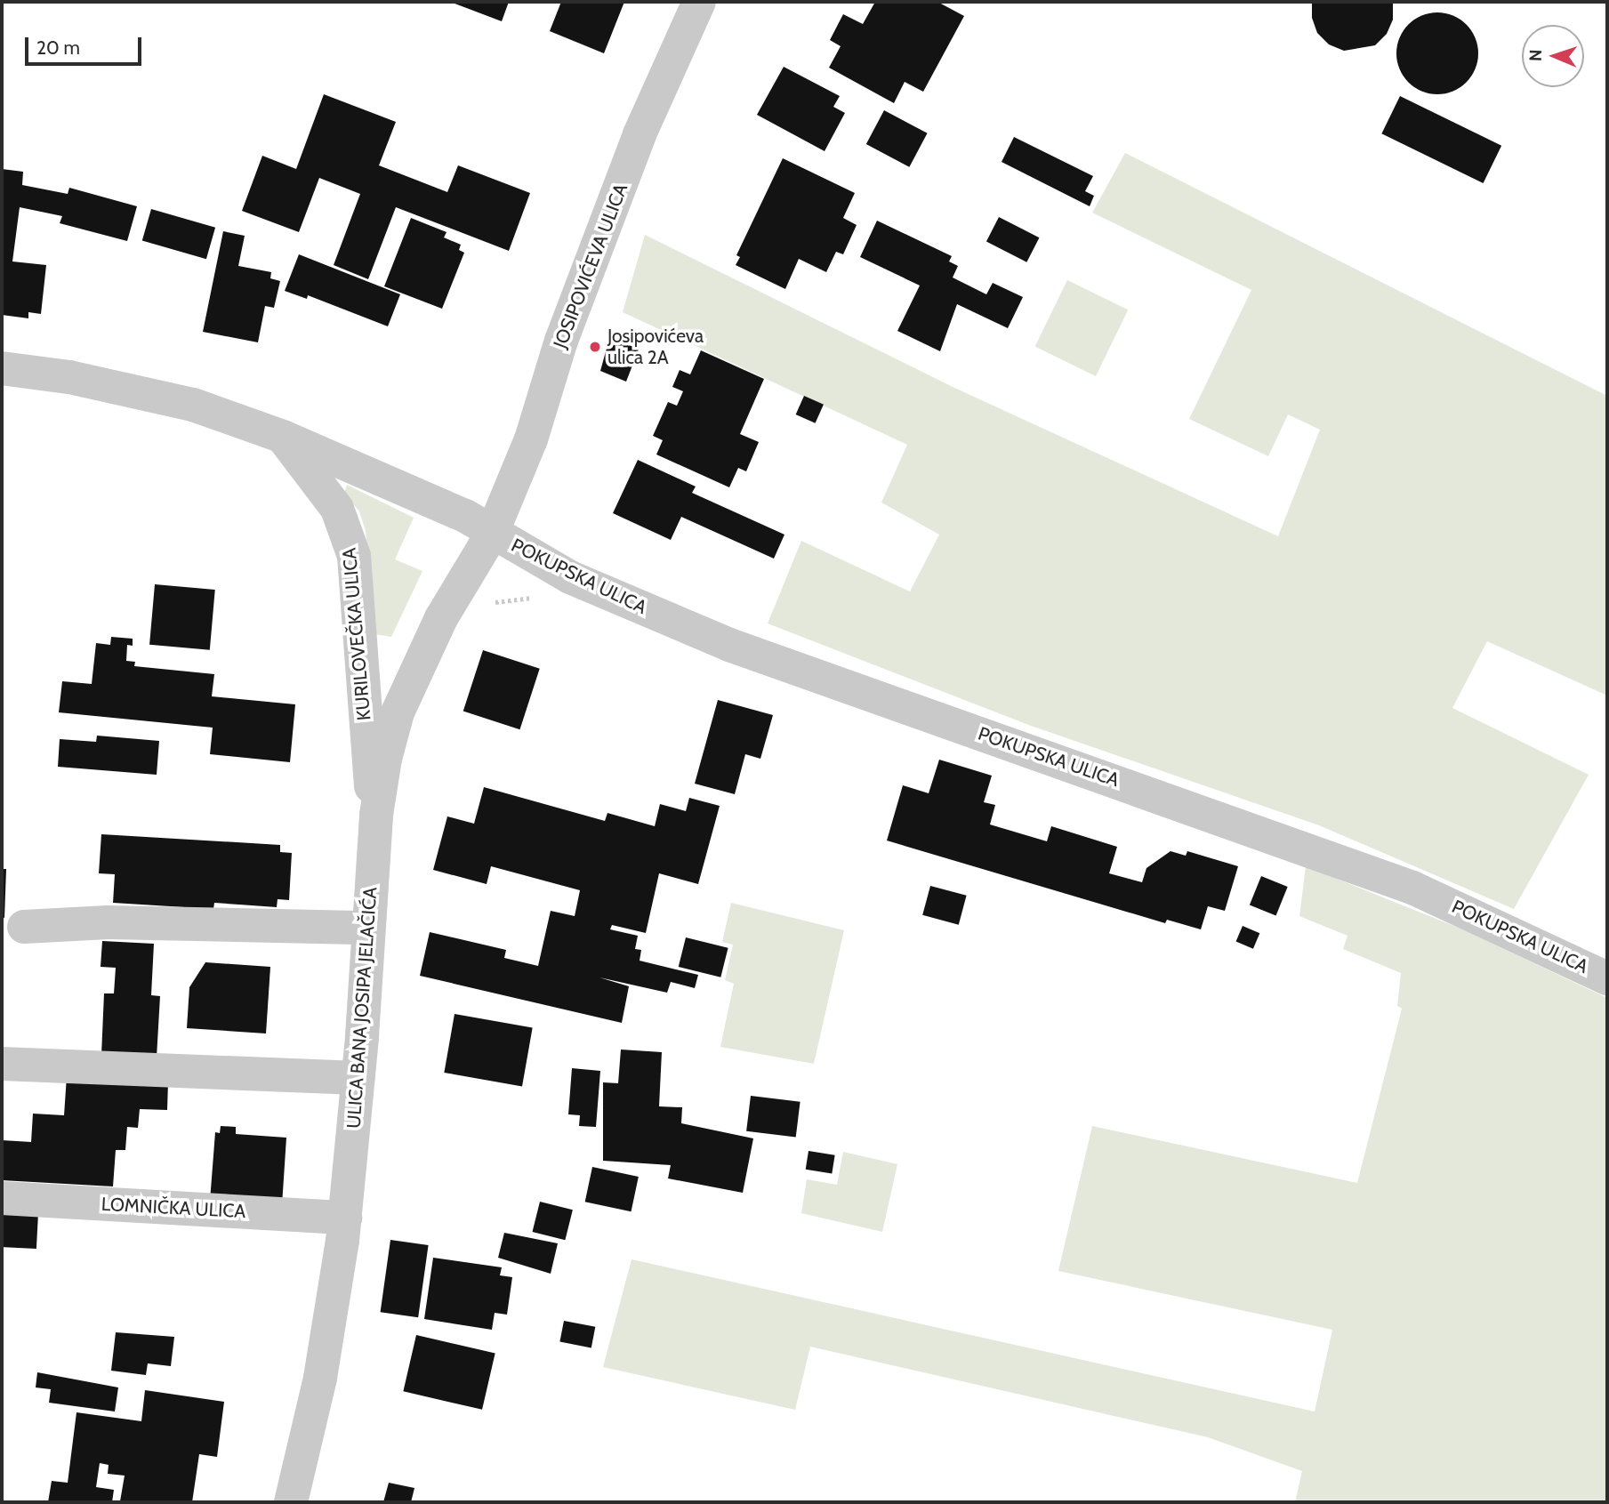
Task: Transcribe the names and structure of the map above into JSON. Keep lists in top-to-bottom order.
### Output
{
  "streets": {
    "street": [
      "JOSIPOVIĆEVA ULICA",
      "POKUPSKA ULICA",
      "KURILOVEČKA ULICA",
      "ULICA BANA JOSIPA JELAČIĆA",
      "LOMNIČKA ULICA"
    ]
  },
  "crossings": [
    ["JOSIPOVIĆEVA ULICA", "POKUPSKA ULICA"],
    ["JOSIPOVIĆEVA ULICA", "ULICA BANA JOSIPA JELAČIĆA"],
    ["POKUPSKA ULICA", "ULICA BANA JOSIPA JELAČIĆA"],
    ["KURILOVEČKA ULICA", "ULICA BANA JOSIPA JELAČIĆA"],
    ["ULICA BANA JOSIPA JELAČIĆA", "LOMNIČKA ULICA"]
  ],
  "places": ["Josipovićeva ulica 2A"],
  "scale_bar": "20 m",
  "north": "left"
}
